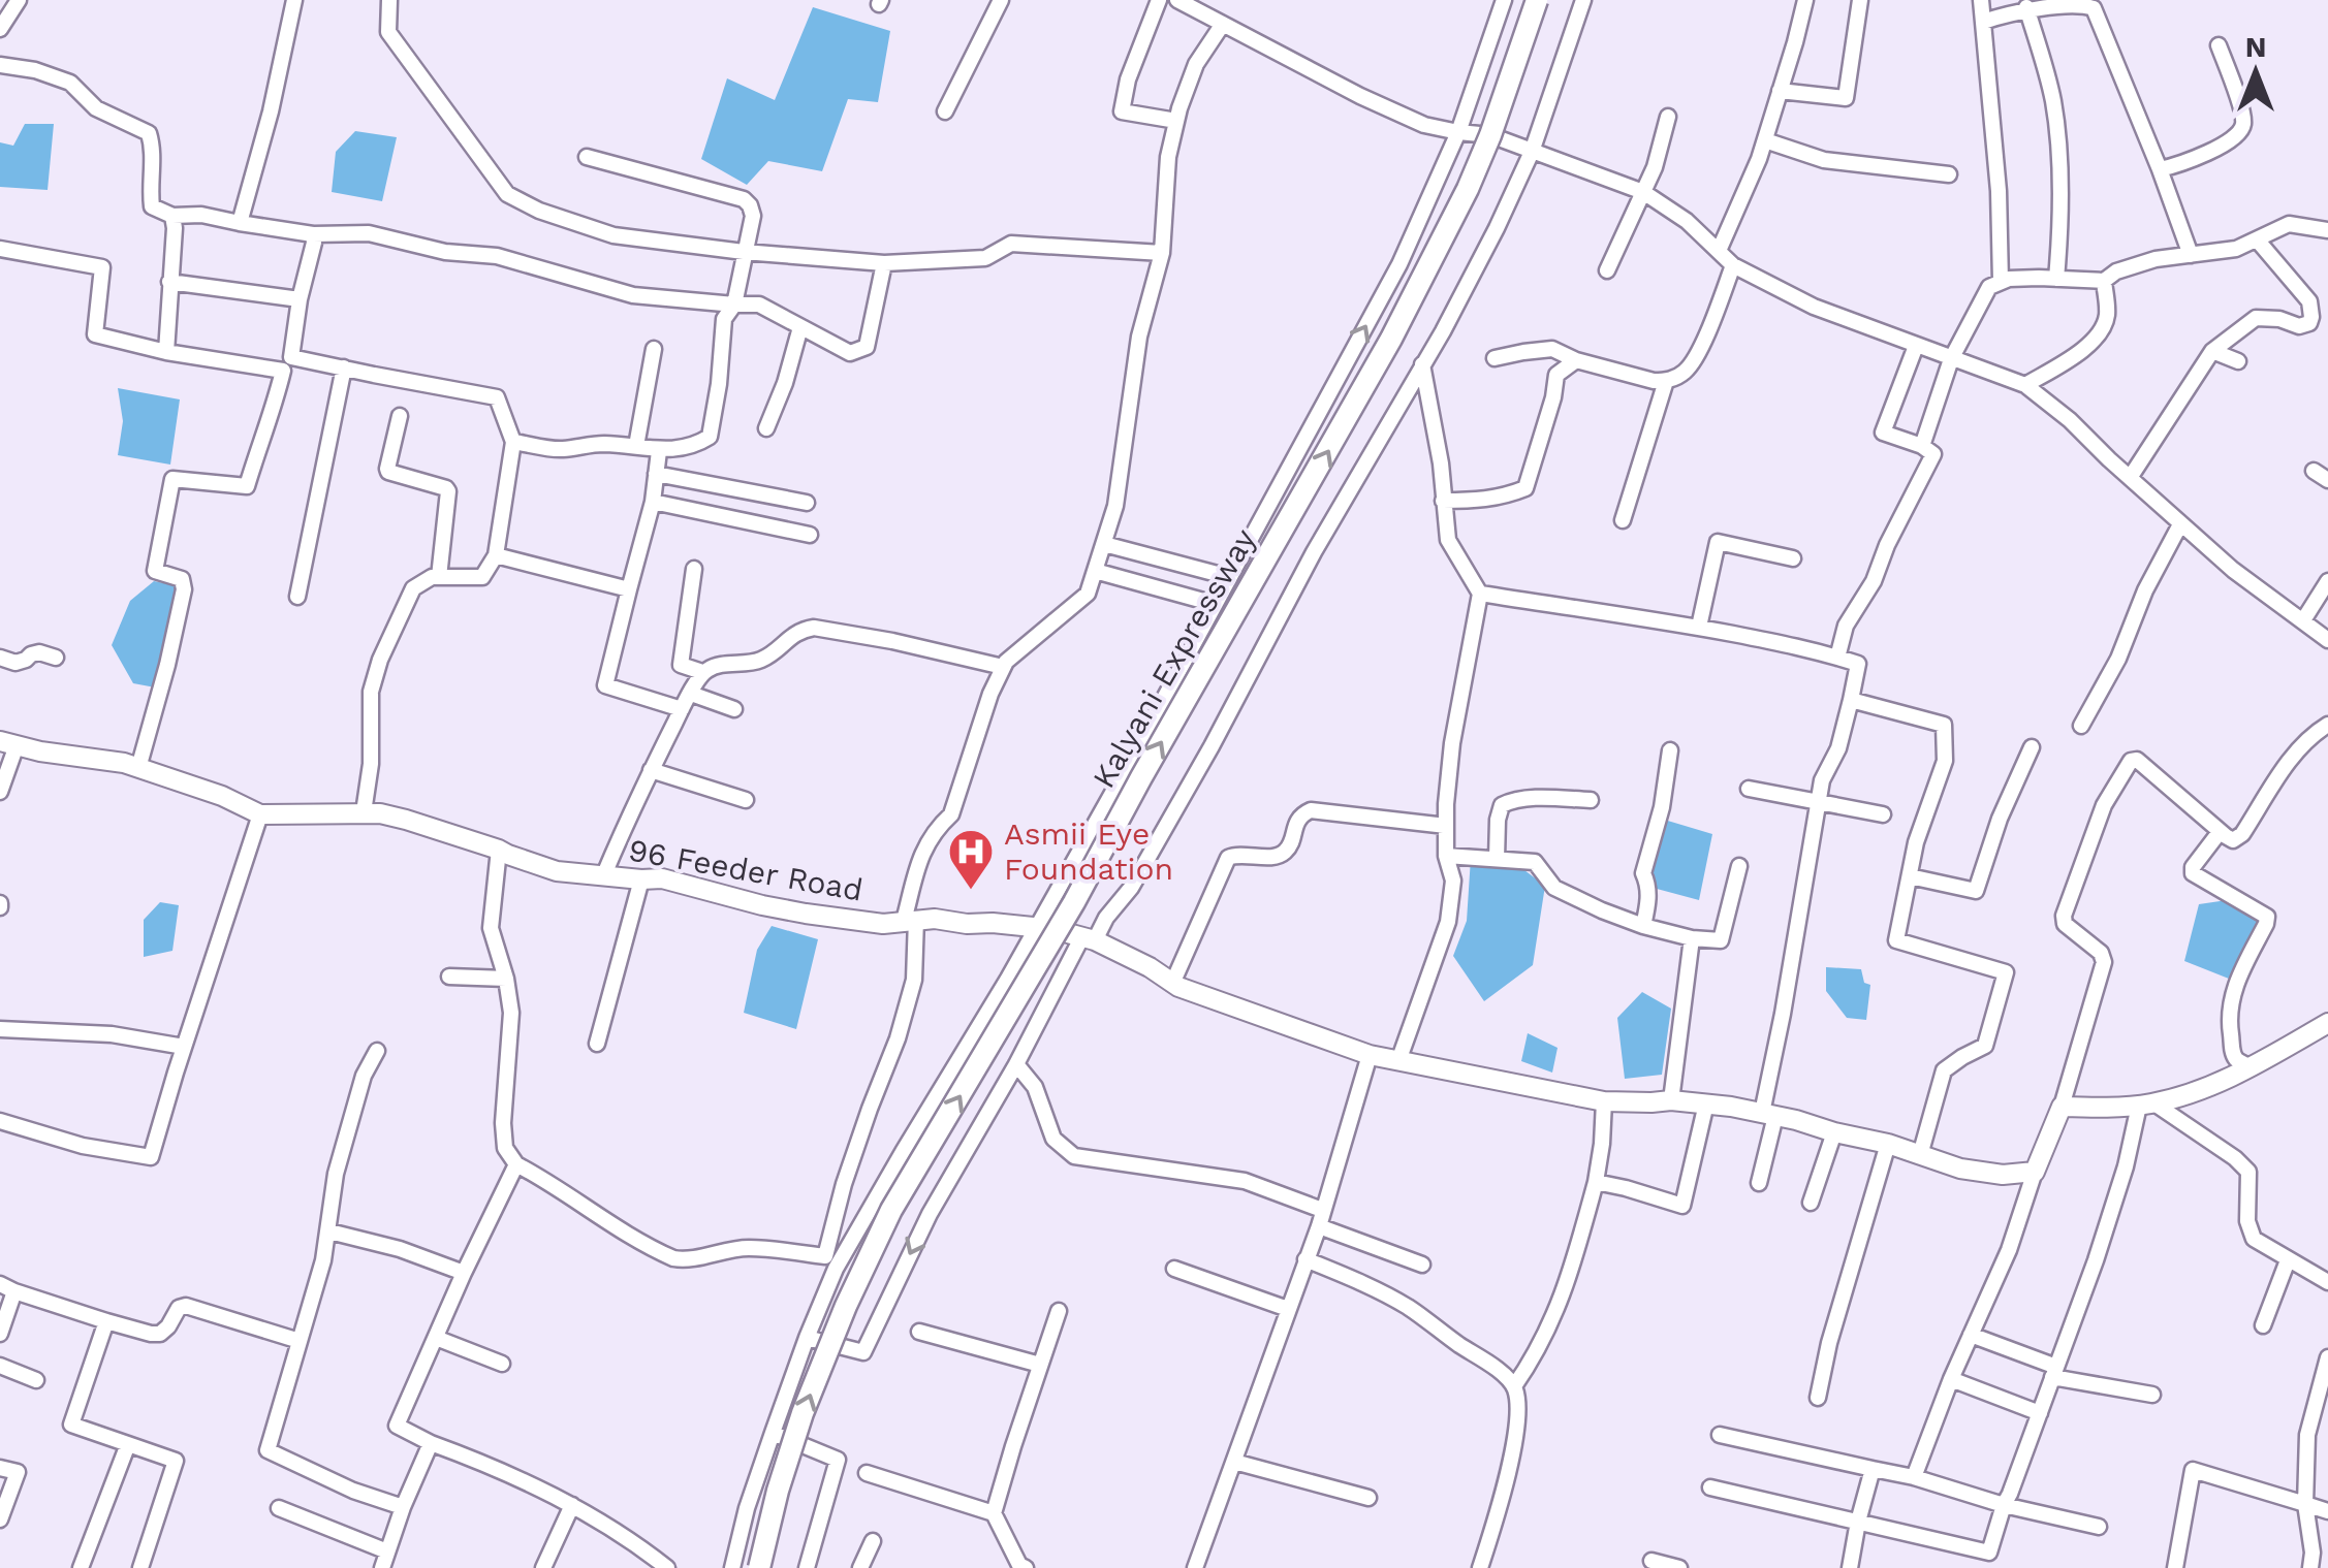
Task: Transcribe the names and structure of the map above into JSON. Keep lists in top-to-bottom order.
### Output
{
  "streets": {
    "highway": ["Kalyani Expressway"],
    "main road": ["96 Feeder Road"]
  },
  "one_way": ["Kalyani Expressway"],
  "places": {
    "hospital": ["Asmii Eye Foundation"]
  },
  "north": "top"
}
